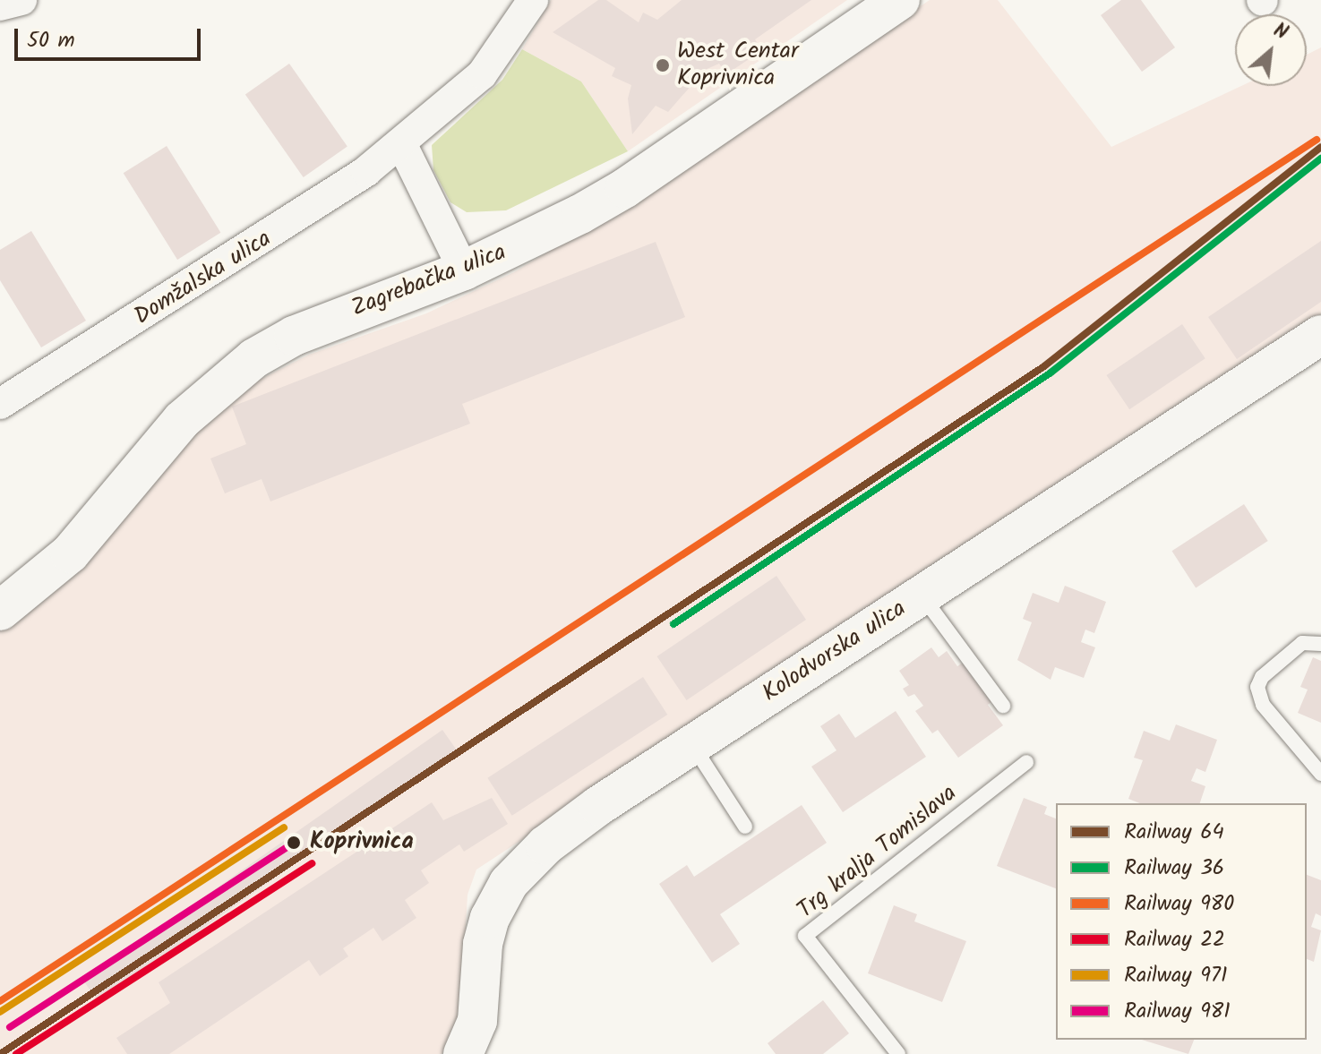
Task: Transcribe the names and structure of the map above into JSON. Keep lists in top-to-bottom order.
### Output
{
  "streets": {
    "main road": ["Zagrebačka ulica", "Kolodvorska ulica"],
    "street": ["Domžalska ulica"],
    "lane": ["Trg kralja Tomislava"]
  },
  "places": ["West Centar Koprivnica", "Koprivnica"],
  "lines": [
    "rail line 980",
    "rail line 64",
    "rail line 36",
    "rail line 971",
    "rail line 981",
    "rail line 22"
  ],
  "legend": [
    "Railway 64",
    "Railway 36",
    "Railway 980",
    "Railway 22",
    "Railway 971",
    "Railway 981"
  ],
  "scale_bar": "50 m",
  "north": "top right"
}
